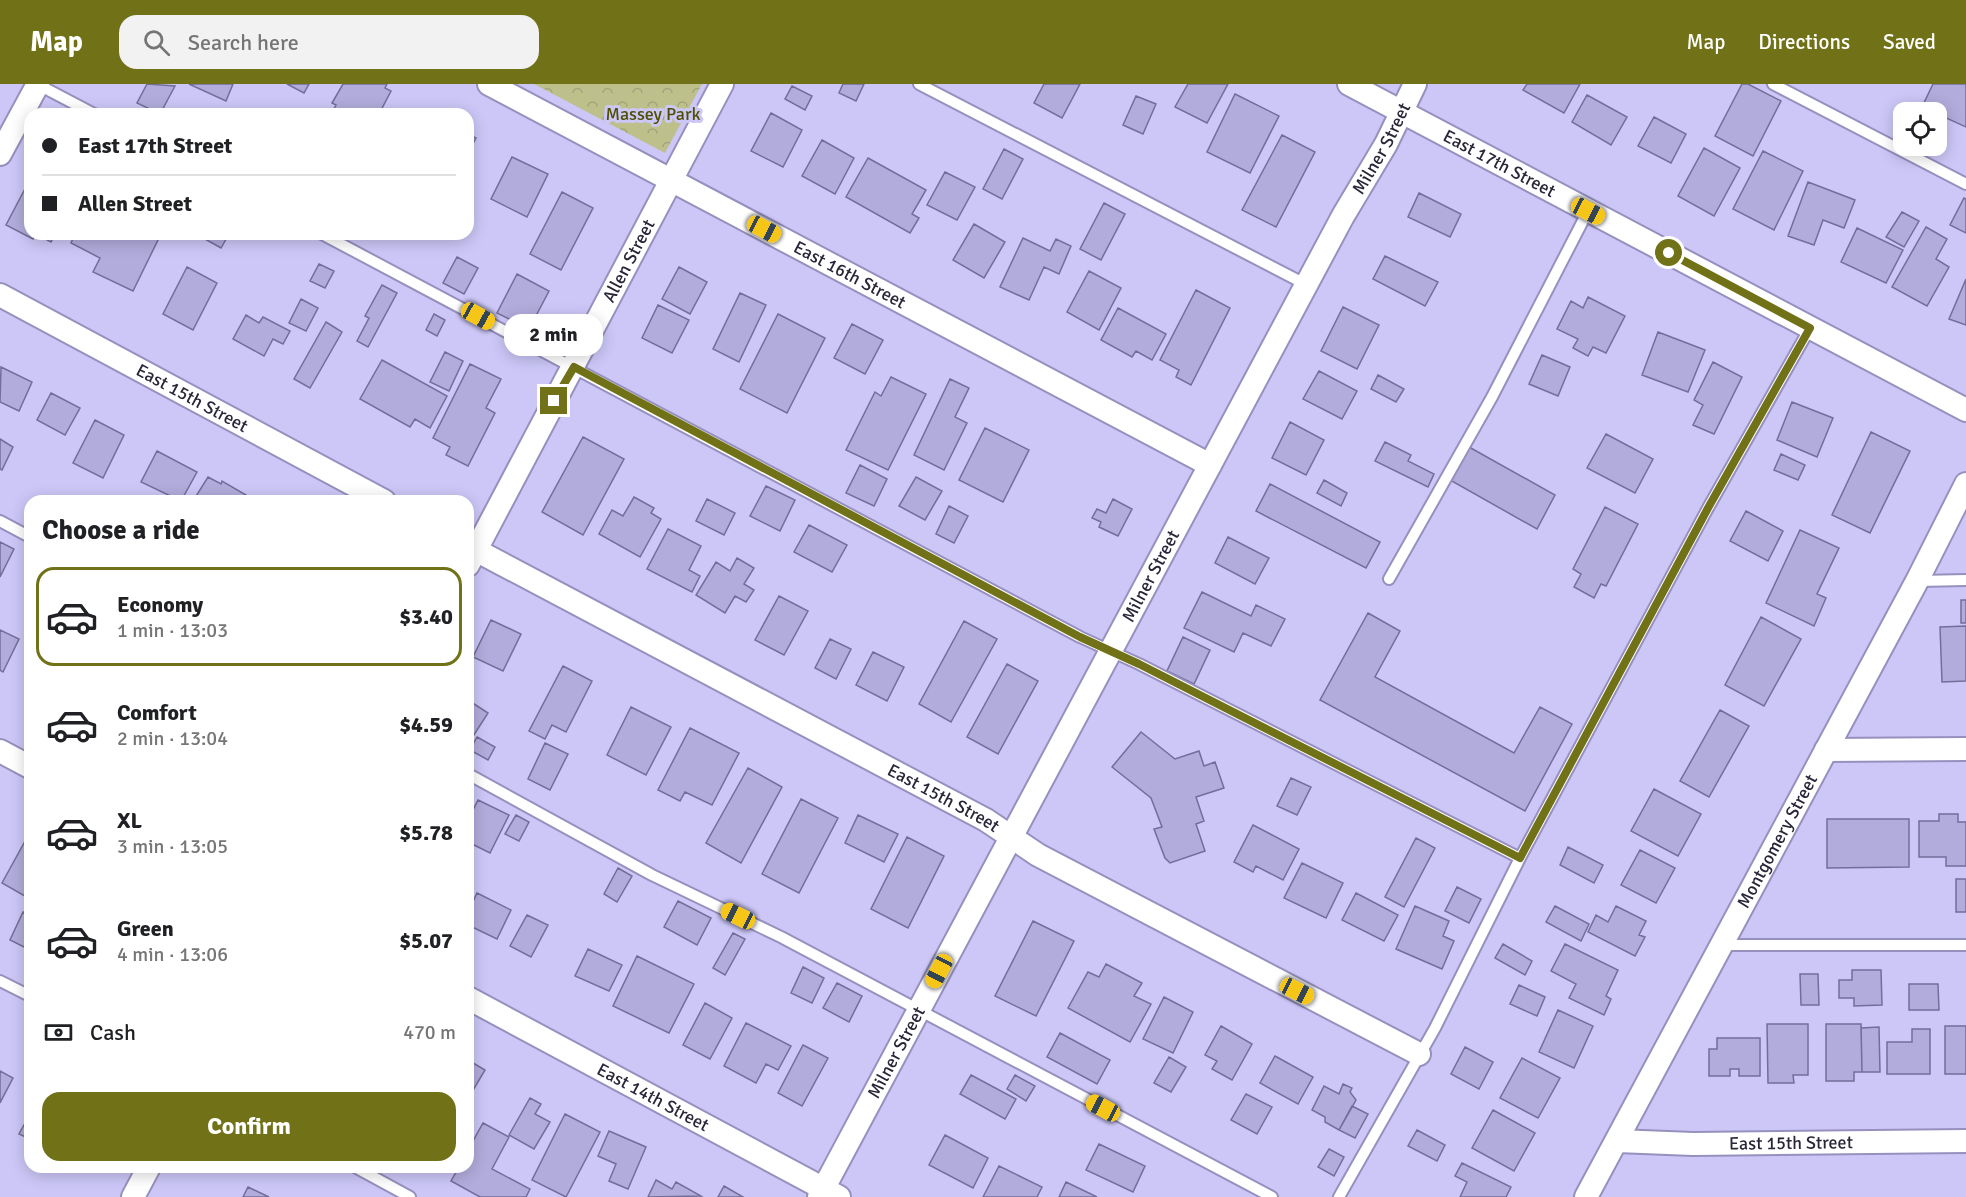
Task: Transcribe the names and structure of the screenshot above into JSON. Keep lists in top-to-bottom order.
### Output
{
  "streets": {
    "street": [
      "Milner Street",
      "East 17th Street",
      "Allen Street",
      "East 16th Street",
      "East 15th Street",
      "Montgomery Street",
      "East 14th Street"
    ]
  },
  "crossings": [
    ["Milner Street", "East 17th Street"],
    ["Milner Street", "East 16th Street"],
    ["Milner Street", "East 15th Street"],
    ["Milner Street", "East 14th Street"],
    ["Allen Street", "East 16th Street"],
    ["East 15th Street", "Montgomery Street"]
  ],
  "parks": ["Massey Park"],
  "page": {
    "header": "Map",
    "search": "Search here",
    "nav": ["Map", "Directions", "Saved"],
    "banner": ["East 17th Street", "Allen Street"],
    "bubble": "2 min",
    "heading": "Choose a ride",
    "list": [
      {
        "name": "Economy",
        "note": "1 min · 13:03",
        "value": "$3.40"
      },
      {
        "name": "Comfort",
        "note": "2 min · 13:04",
        "value": "$4.59"
      },
      {
        "name": "XL",
        "note": "3 min · 13:05",
        "value": "$5.78"
      },
      {
        "name": "Green",
        "note": "4 min · 13:06",
        "value": "$5.07"
      }
    ],
    "pay": ["Cash", "470 m"],
    "buttons": "Confirm"
  }
}
